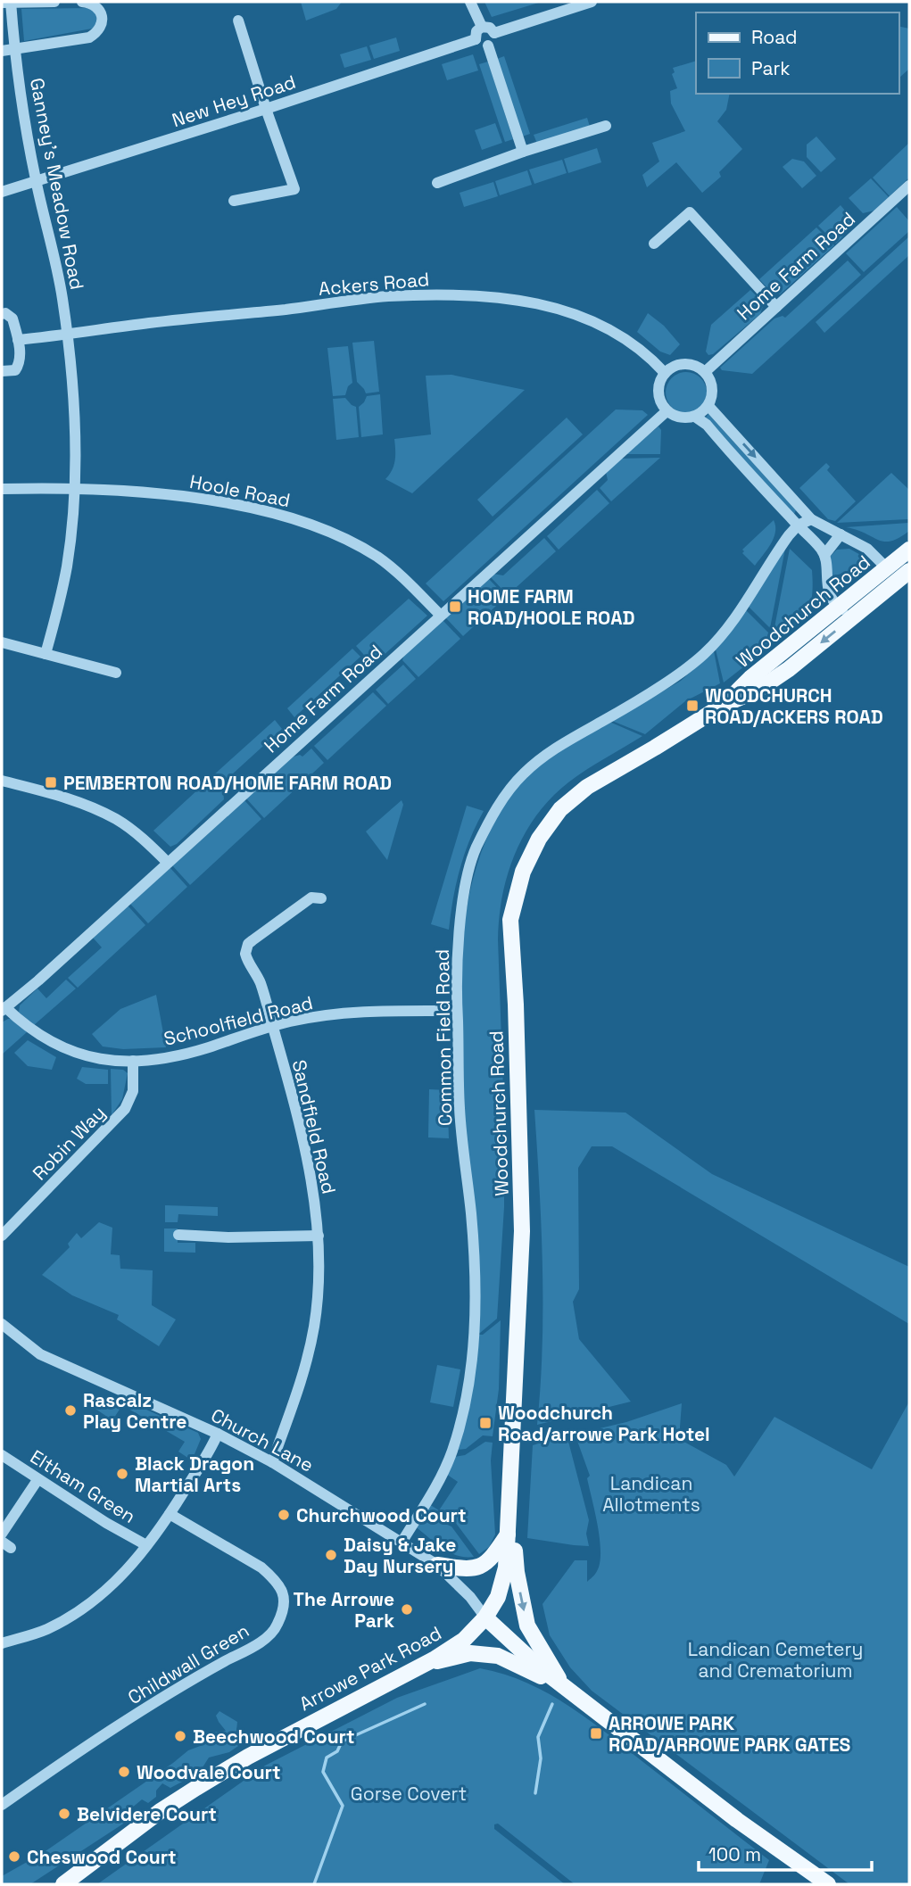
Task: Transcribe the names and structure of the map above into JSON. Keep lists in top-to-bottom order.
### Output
{
  "streets": {
    "main road": ["Woodchurch Road", "Arrowe Park Road"],
    "street": [
      "New Hey Road",
      "Ganney's Meadow Road",
      "Home Farm Road",
      "Ackers Road",
      "Hoole Road",
      "Schoolfield Road",
      "Common Field Road",
      "Sandfield Road",
      "Robin Way",
      "Church Lane",
      "Eltham Green",
      "Childwall Green"
    ]
  },
  "crossings": [
    ["New Hey Road", "Ganney's Meadow Road"],
    ["Ganney's Meadow Road", "Ackers Road"],
    ["Ganney's Meadow Road", "Hoole Road"],
    ["Home Farm Road", "Ackers Road"],
    ["Home Farm Road", "Hoole Road"],
    ["Home Farm Road", "Schoolfield Road"],
    ["Woodchurch Road", "Church Lane"],
    ["Woodchurch Road", "Arrowe Park Road"],
    ["Schoolfield Road", "Common Field Road"],
    ["Schoolfield Road", "Sandfield Road"],
    ["Schoolfield Road", "Robin Way"],
    ["Common Field Road", "Church Lane"],
    ["Sandfield Road", "Church Lane"],
    ["Church Lane", "Arrowe Park Road"]
  ],
  "parks": ["Landican Allotments", "Landican Cemetery and Crematorium", "Gorse Covert"],
  "places": {
    "transit": [
      "HOME FARM ROAD/HOOLE ROAD",
      "WOODCHURCH ROAD/ACKERS ROAD",
      "PEMBERTON ROAD/HOME FARM ROAD",
      "Woodchurch Road/arrowe Park Hotel",
      "ARROWE PARK ROAD/ARROWE PARK GATES"
    ],
    "other": [
      "Rascalz Play Centre",
      "Black Dragon Martial Arts",
      "Churchwood Court",
      "Daisy & Jake Day Nursery",
      "The Arrowe Park",
      "Beechwood Court",
      "Woodvale Court",
      "Belvidere Court",
      "Cheswood Court"
    ]
  },
  "legend": ["Road", "Park"],
  "scale_bar": "100 m"
}
